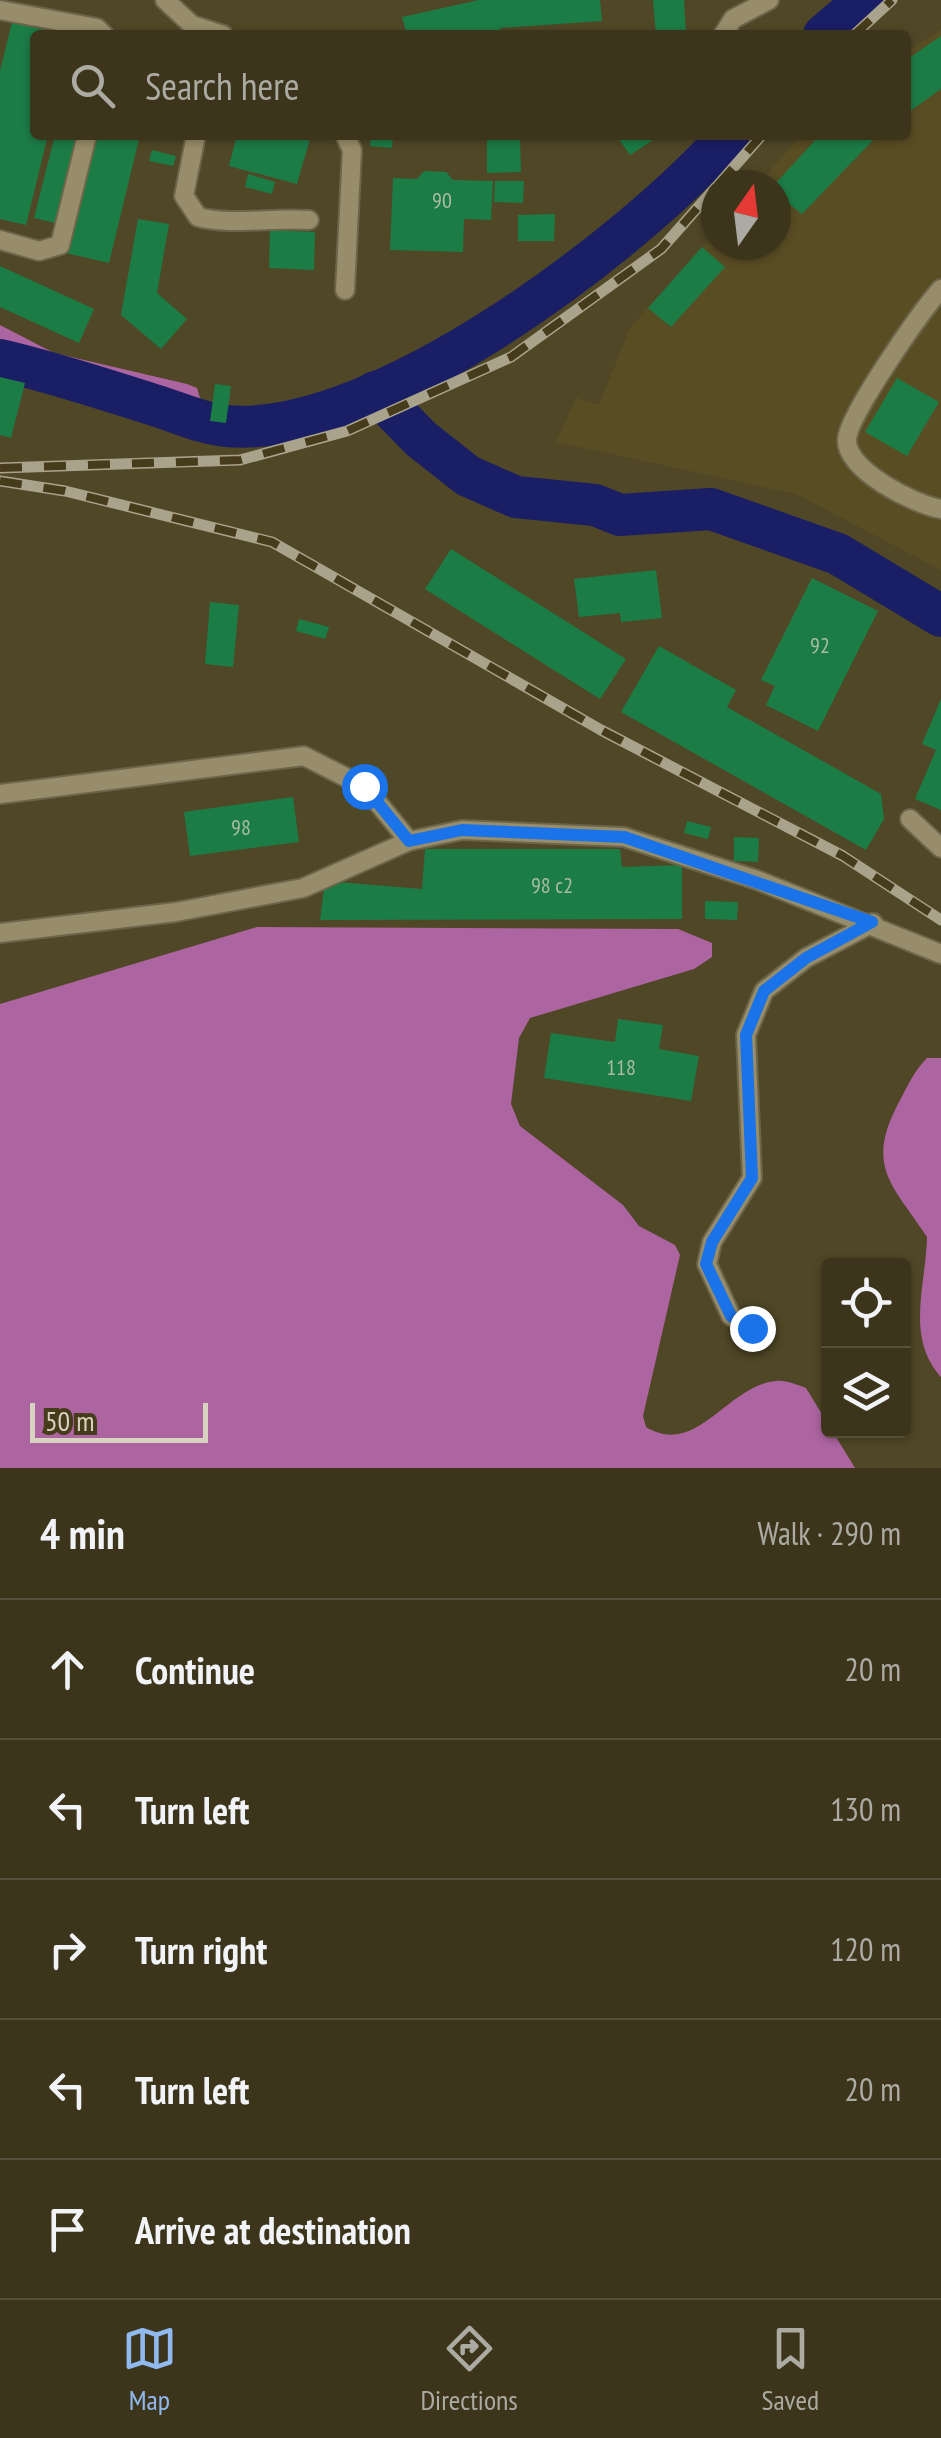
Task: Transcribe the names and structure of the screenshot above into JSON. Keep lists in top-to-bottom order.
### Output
{
  "house_numbers": [
    "90",
    "92",
    "98",
    "98 с2",
    "118"
  ],
  "scale_bar": "50 m",
  "north": "top",
  "page": {
    "search": "Search here",
    "scale": "50 m",
    "heading": ["4 min", "Walk · 290 m"],
    "list": [
      ["Continue", "20 m"],
      ["Turn left", "130 m"],
      ["Turn right", "120 m"],
      ["Turn left", "20 m"],
      "Arrive at destination"
    ],
    "nav": ["Map", "Directions", "Saved"]
  }
}
